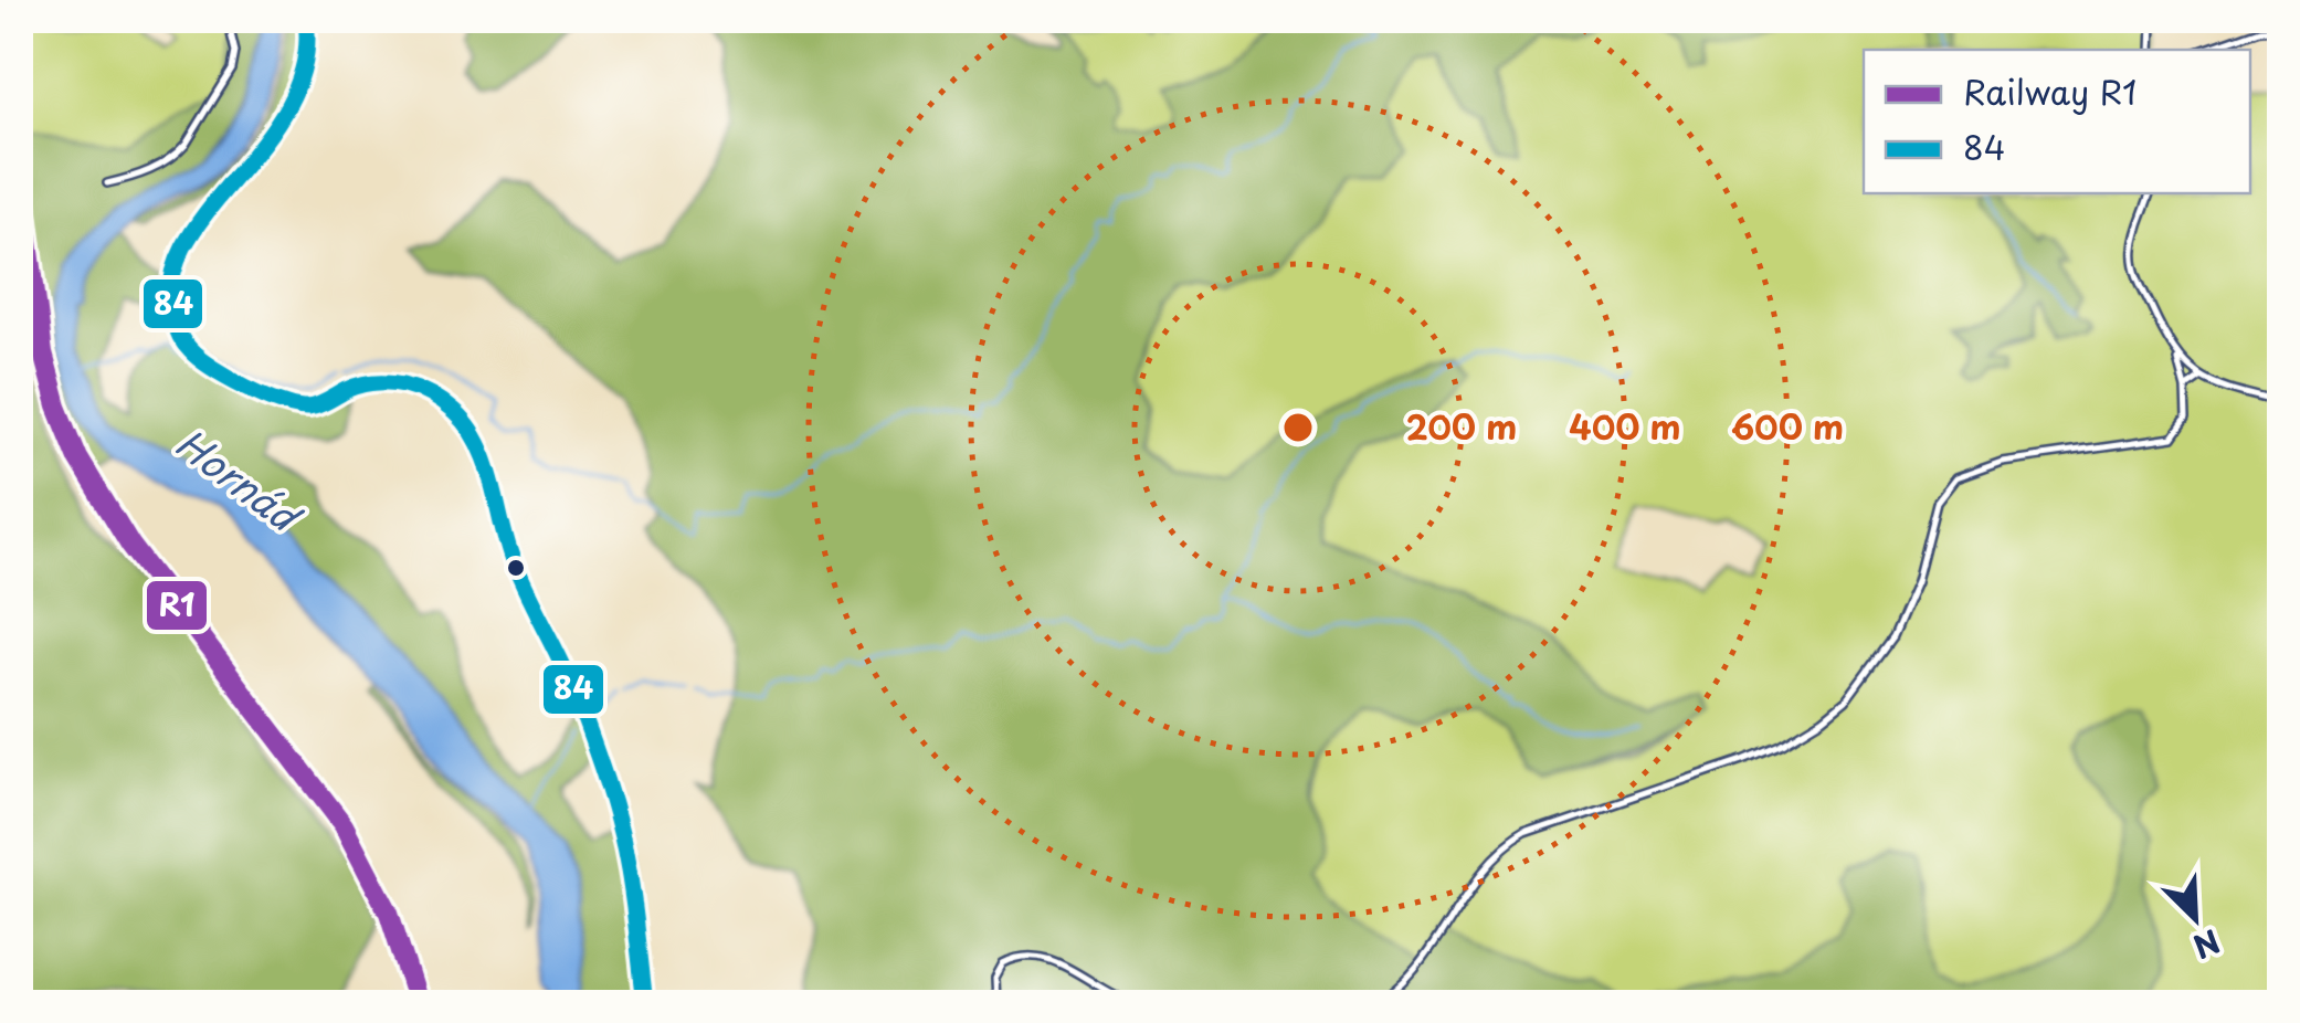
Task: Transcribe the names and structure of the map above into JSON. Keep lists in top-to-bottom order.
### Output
{
  "water": ["Hornád"],
  "lines": ["transit line 84", "rail line R1"],
  "legend": ["Railway R1", "84"],
  "north": "bottom right",
  "rings": ["200 m", "400 m", "600 m"]
}
